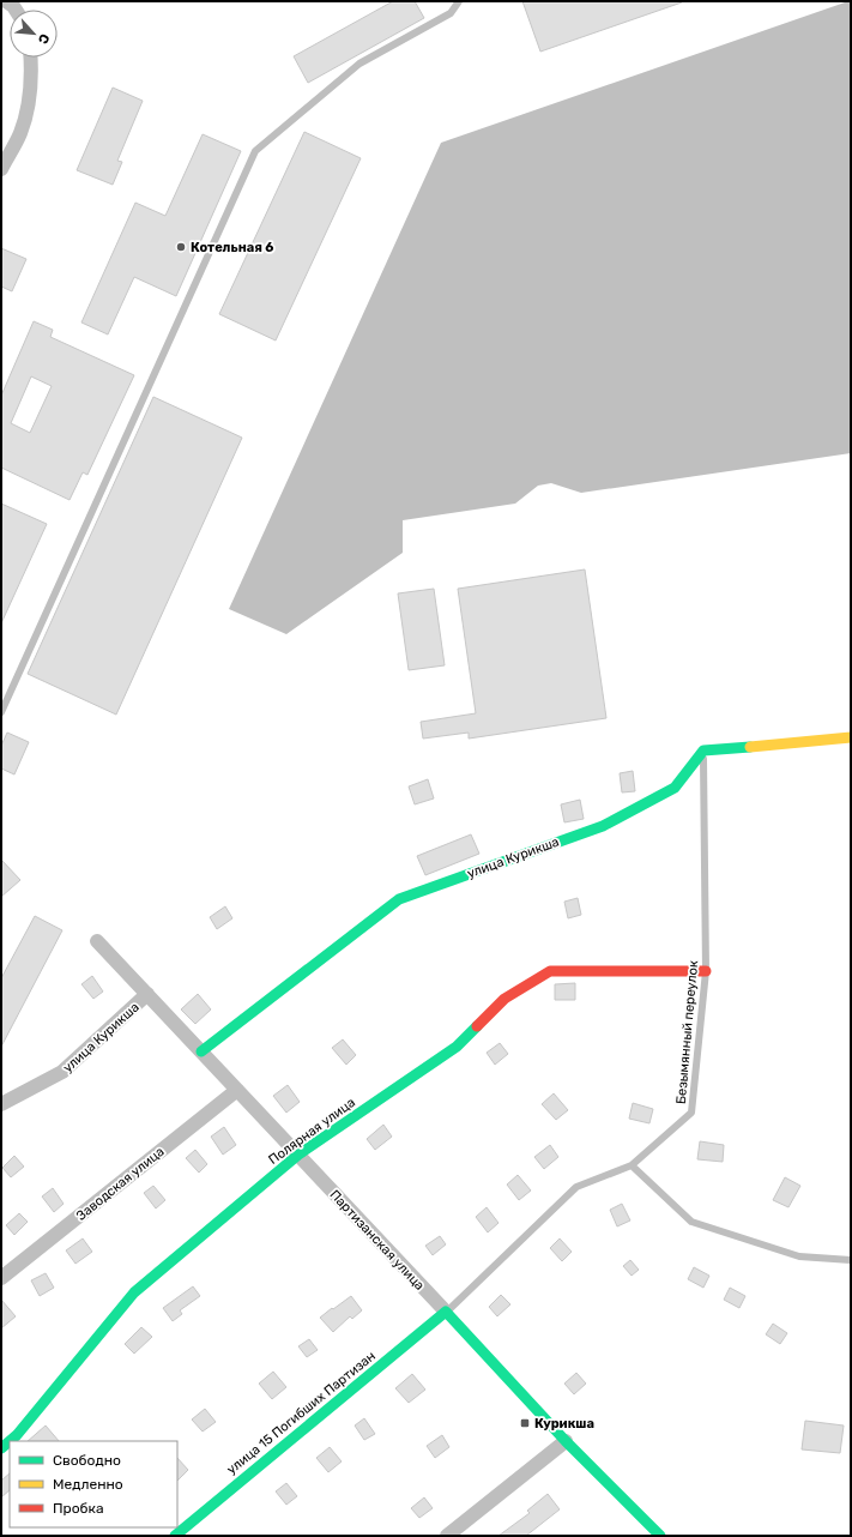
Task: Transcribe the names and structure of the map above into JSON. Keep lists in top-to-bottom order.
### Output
{
  "streets": {
    "street": [
      "улица Курикша",
      "Полярная улица",
      "Заводская улица",
      "Партизанская улица",
      "улица 15 Погибших Партизан"
    ],
    "lane": ["Безымянный переулок"]
  },
  "crossings": [
    ["улица Курикша", "Безымянный переулок"],
    ["улица Курикша", "Партизанская улица"],
    ["Безымянный переулок", "Полярная улица"],
    ["Безымянный переулок", "Партизанская улица"],
    ["Безымянный переулок", "улица 15 Погибших Партизан"],
    ["Полярная улица", "Партизанская улица"],
    ["Заводская улица", "Партизанская улица"],
    ["Партизанская улица", "улица 15 Погибших Партизан"]
  ],
  "places": {
    "other": ["Котельная 6"],
    "transit": ["Курикша"]
  },
  "legend": ["Свободно", "Медленно", "Пробка"],
  "north": "bottom right"
}
